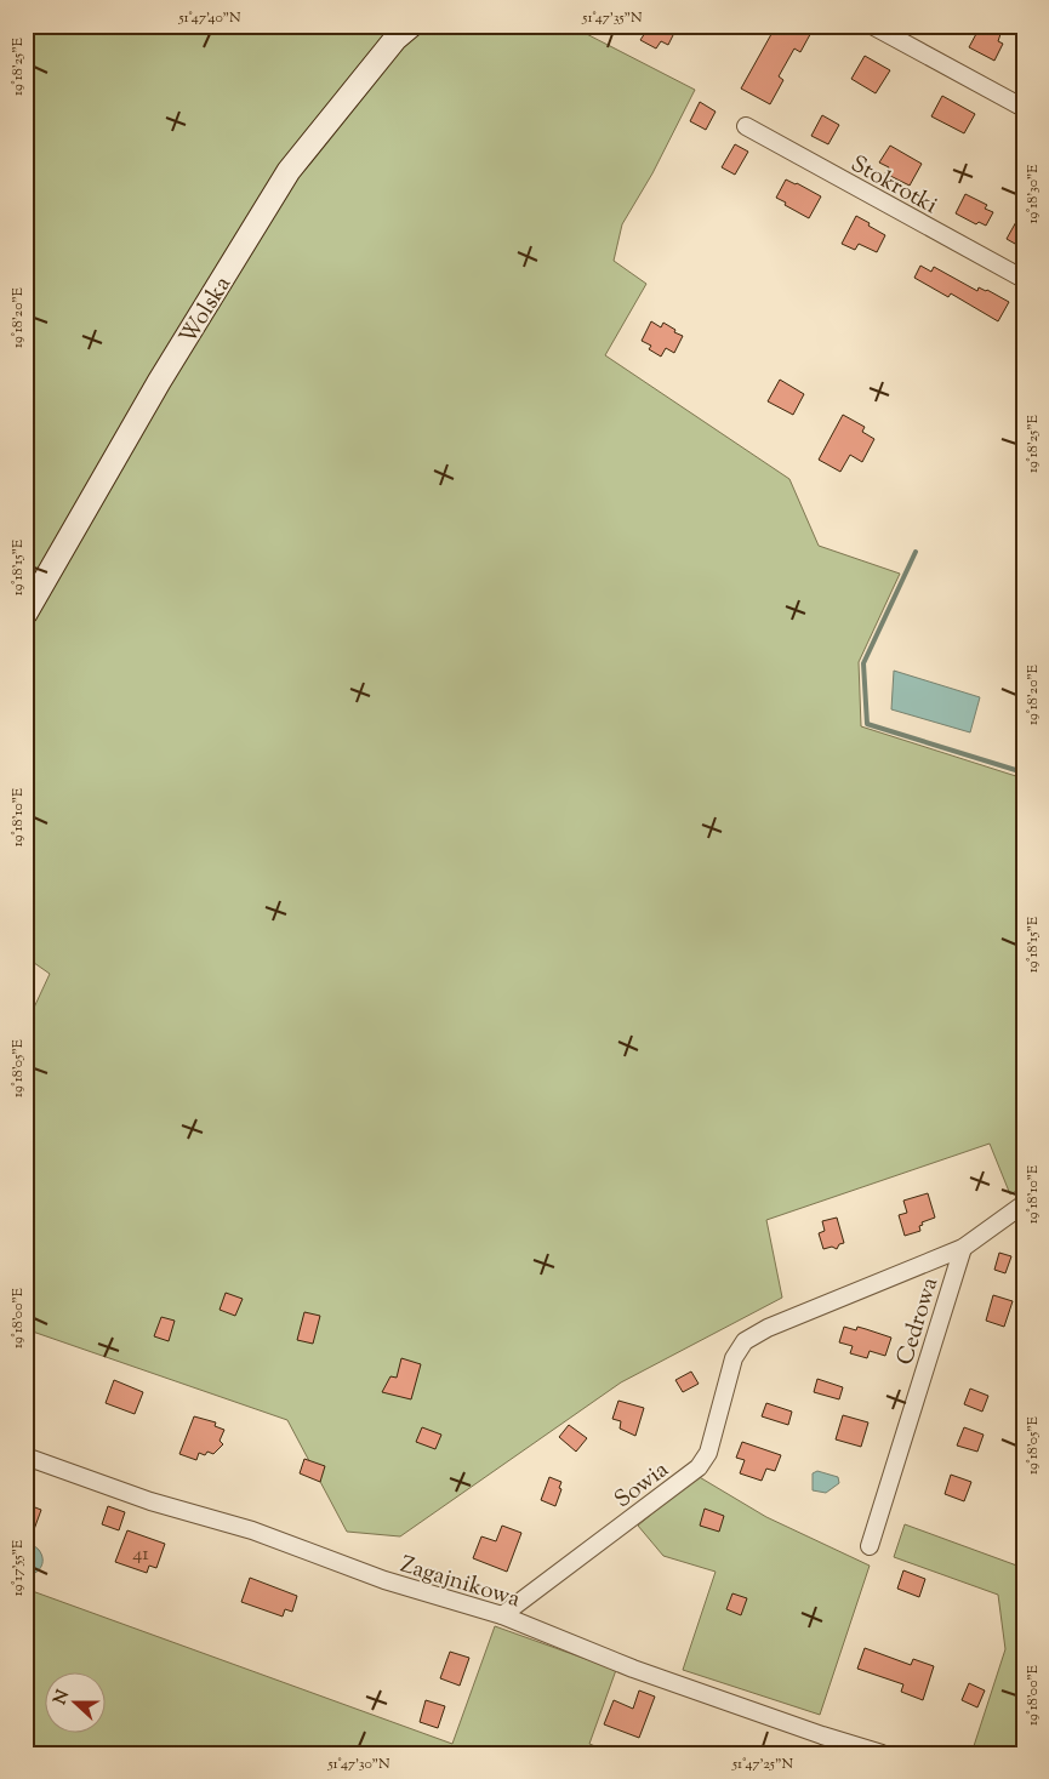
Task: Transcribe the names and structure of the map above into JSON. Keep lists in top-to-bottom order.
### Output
{
  "streets": {
    "street": [
      "Stokrotki",
      "Wolska",
      "Cedrowa",
      "Sowia",
      "Zagajnikowa"
    ]
  },
  "crossings": [
    ["Cedrowa", "Sowia"],
    ["Sowia", "Zagajnikowa"]
  ],
  "house_numbers": ["41"],
  "north": "left",
  "coordinates": [
    "51°47'40\"N",
    "51°47'35\"N",
    "19°18'25\"E",
    "19°18'30\"E",
    "19°18'20\"E",
    "19°18'15\"E",
    "19°18'10\"E",
    "19°18'05\"E",
    "19°18'00\"E",
    "19°17'55\"E",
    "51°47'30\"N",
    "51°47'25\"N"
  ]
}
